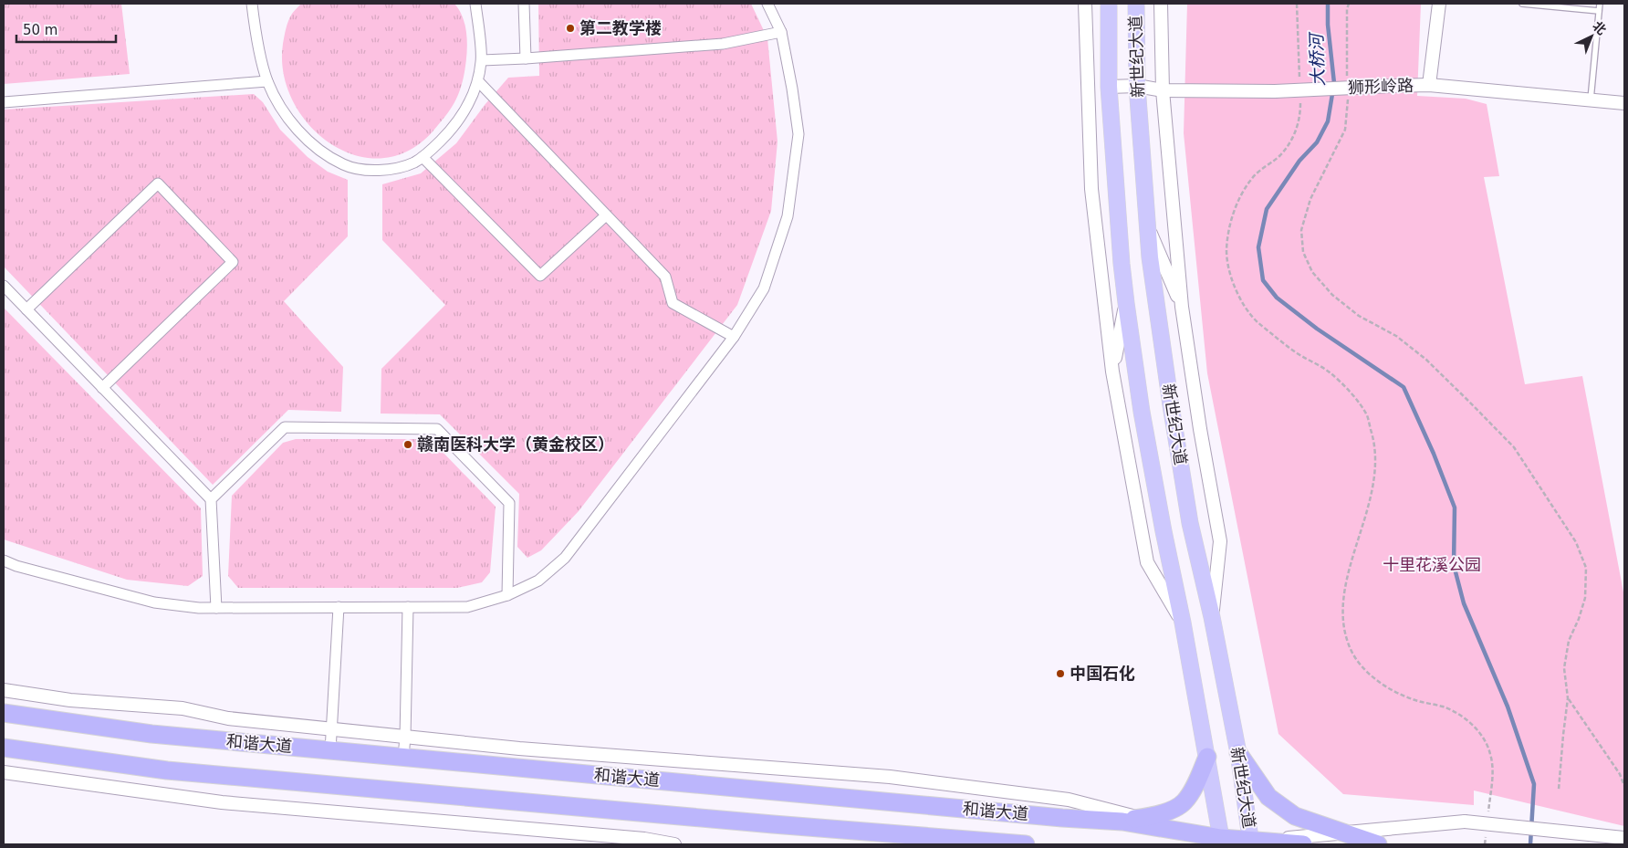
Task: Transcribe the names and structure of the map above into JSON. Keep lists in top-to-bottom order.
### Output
{
  "streets": {
    "highway": ["和谐大道"],
    "main road": ["新世纪大道"],
    "street": ["狮形岭路"]
  },
  "crossings": [
    ["新世纪大道", "狮形岭路"],
    ["新世纪大道", "和谐大道"]
  ],
  "water": ["大桥河"],
  "parks": ["十里花溪公园"],
  "places": ["第二教学楼", "赣南医科大学（黄金校区）", "中国石化"],
  "scale_bar": "50 m",
  "north": "top right"
}
